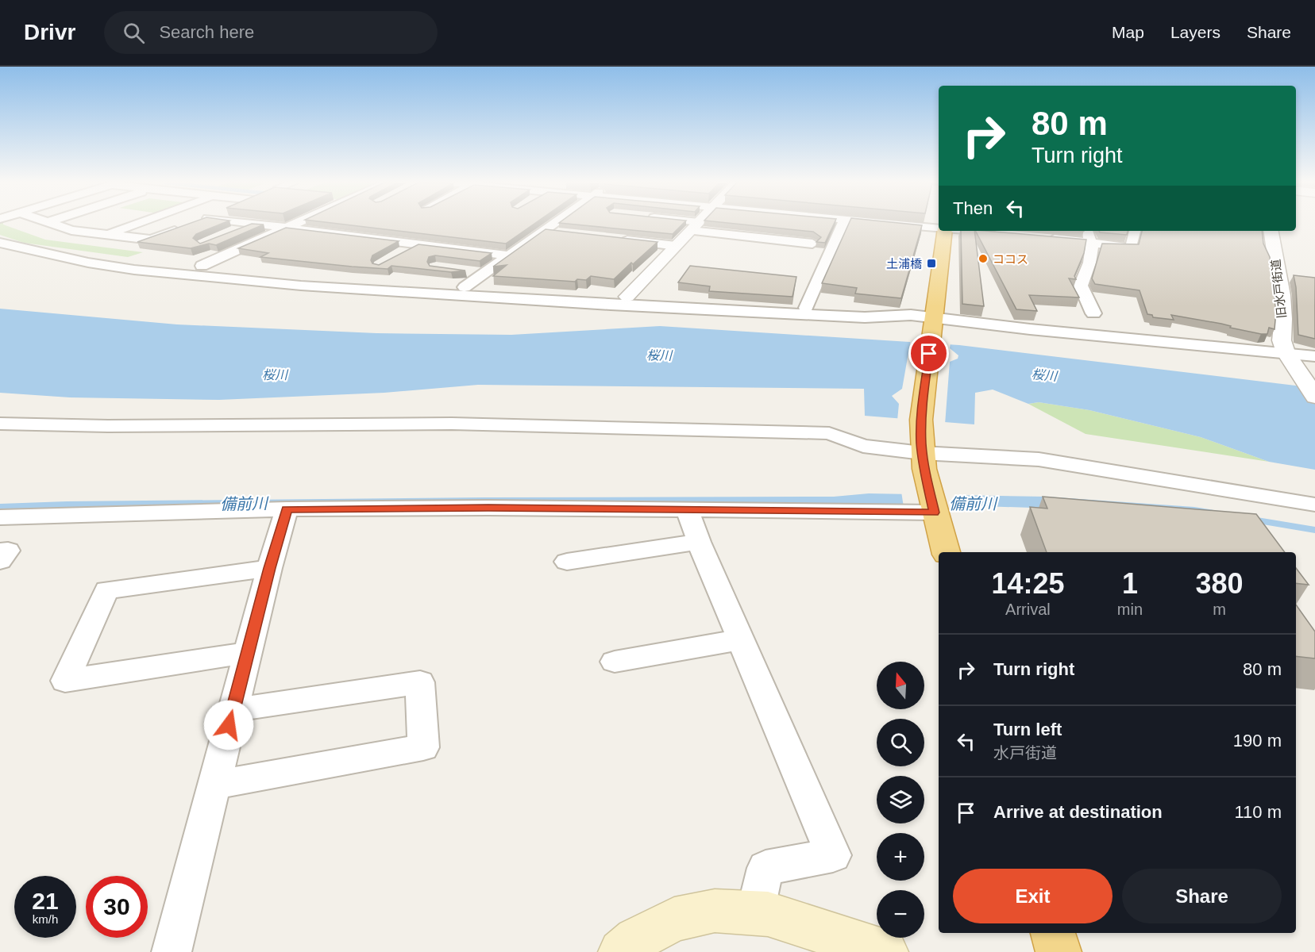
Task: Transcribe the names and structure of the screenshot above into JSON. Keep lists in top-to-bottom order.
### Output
{
  "streets": {
    "street": ["旧水戸街道"]
  },
  "water": ["桜川", "備前川"],
  "places": {
    "other": ["ココス"],
    "transit": ["土浦橋"]
  },
  "north": "top",
  "page": {
    "header": "Drivr",
    "search": "Search here",
    "nav": ["Map", "Layers", "Share"],
    "turn": ["80 m", "Turn right"],
    "then": "Then",
    "eta": [
      "14:25",
      "Arrival",
      "1",
      "min",
      "380",
      "m"
    ],
    "list": [
      {
        "name": "Turn right",
        "value": "80 m"
      },
      {
        "name": "Turn left",
        "note": "水戸街道",
        "value": "190 m"
      },
      {
        "name": "Arrive at destination",
        "value": "110 m"
      }
    ],
    "map_buttons": ["+", "−"],
    "buttons": ["Exit", "Share"],
    "speed": "21 km/h",
    "limit": "30"
  }
}
